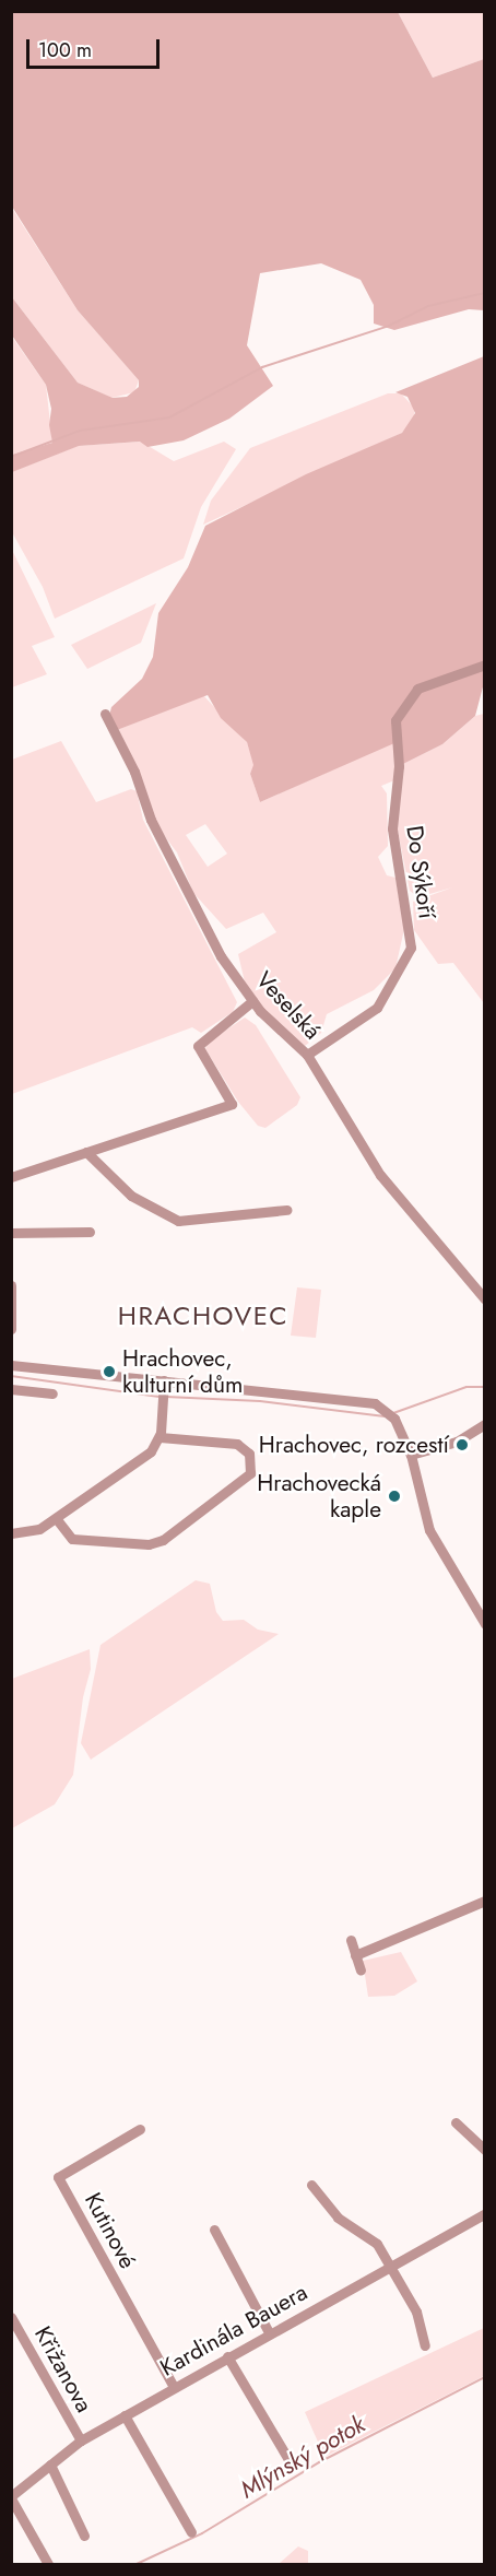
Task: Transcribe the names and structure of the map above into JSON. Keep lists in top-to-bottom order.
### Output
{
  "streets": {
    "street": [
      "Do Sýkoří",
      "Veselská",
      "Kutinové",
      "Kardinála Bauera",
      "Křižanova"
    ]
  },
  "crossings": [
    ["Do Sýkoří", "Veselská"],
    ["Kutinové", "Kardinála Bauera"],
    ["Kardinála Bauera", "Křižanova"]
  ],
  "districts": ["HRACHOVEC"],
  "water": ["Mlýnský potok"],
  "places": ["Hrachovec, kulturní dům", "Hrachovec, rozcestí", "Hrachovecká kaple"],
  "scale_bar": "100 m"
}
